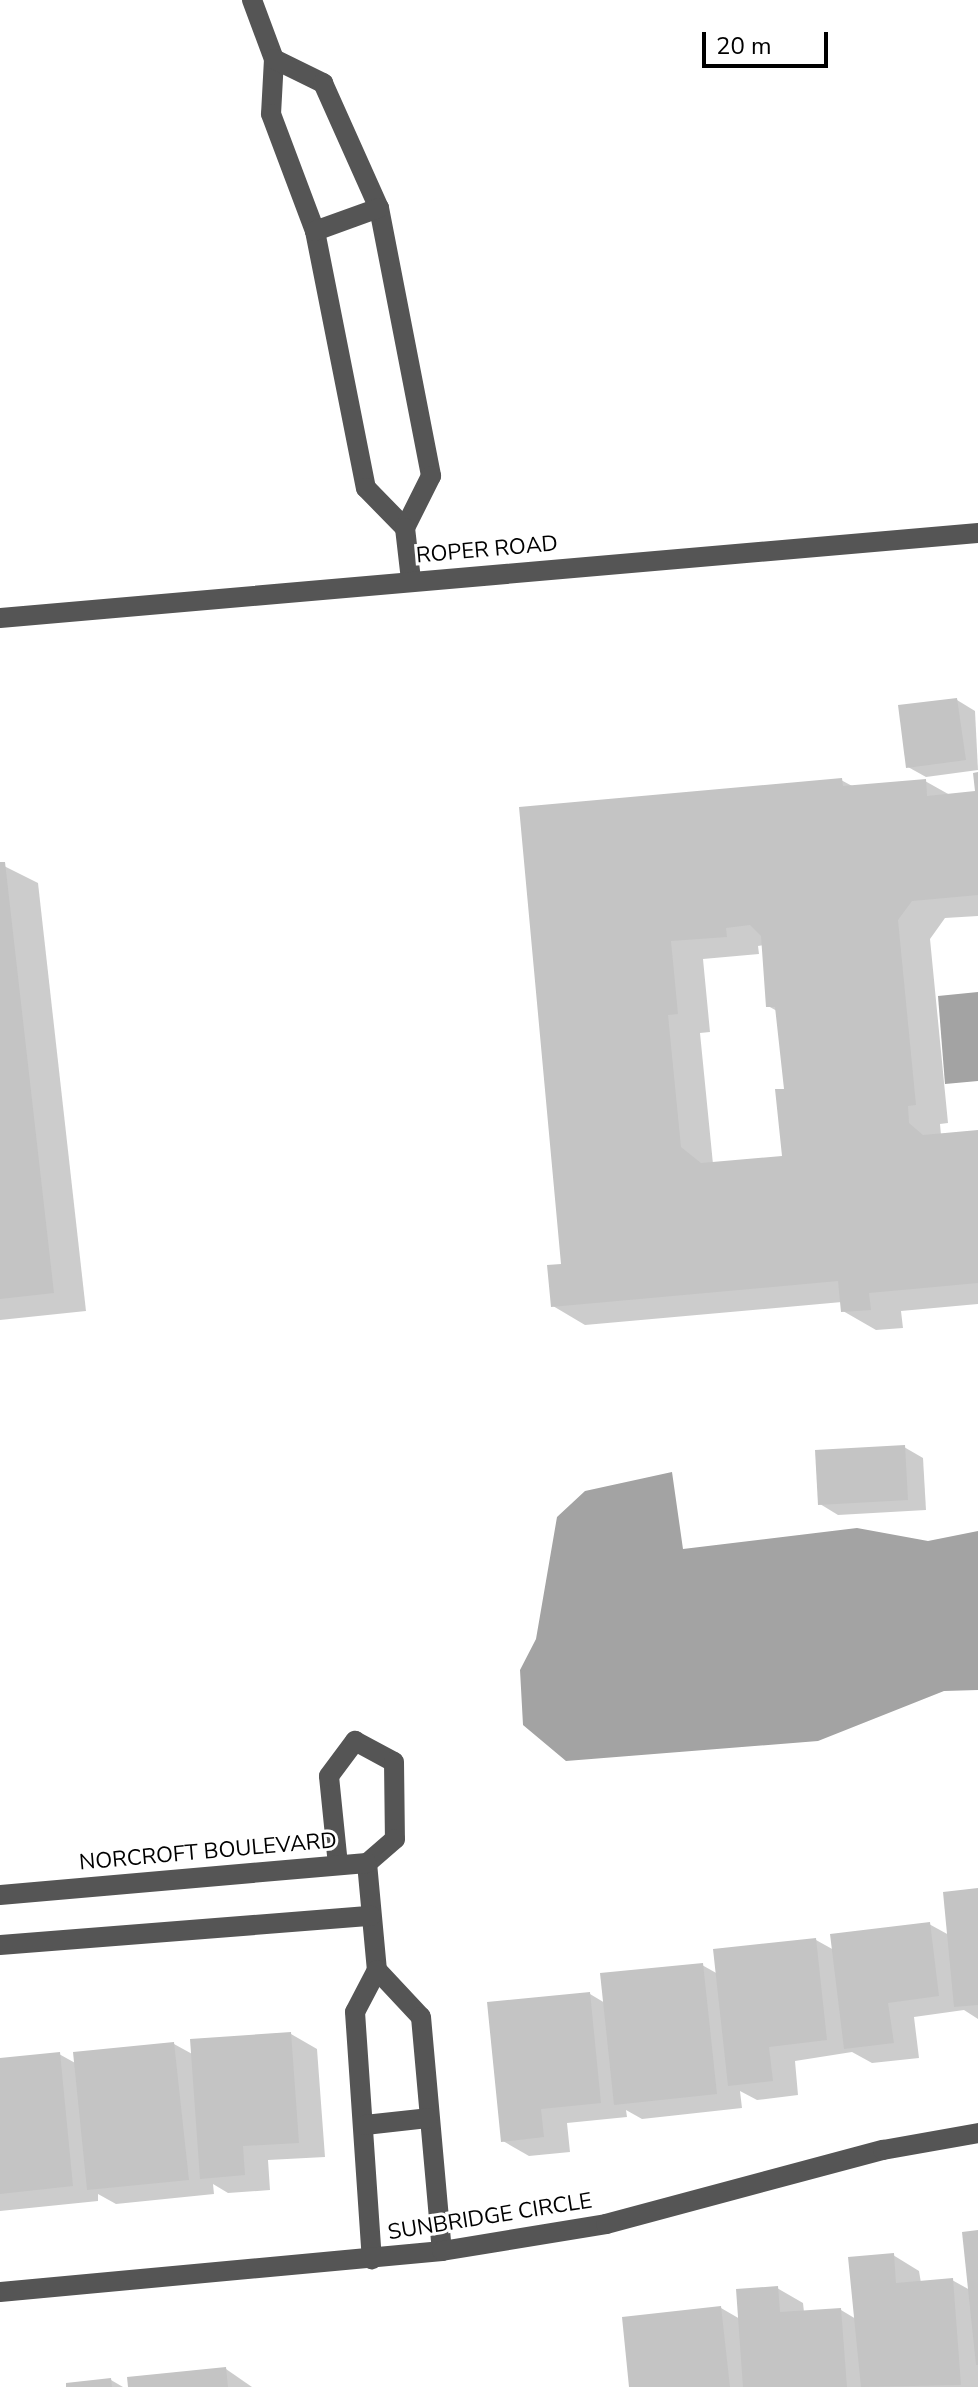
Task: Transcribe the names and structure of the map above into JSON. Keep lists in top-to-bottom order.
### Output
{
  "streets": {
    "street": ["ROPER ROAD", "NORCROFT BOULEVARD", "SUNBRIDGE CIRCLE"]
  },
  "scale_bar": "20 m"
}
